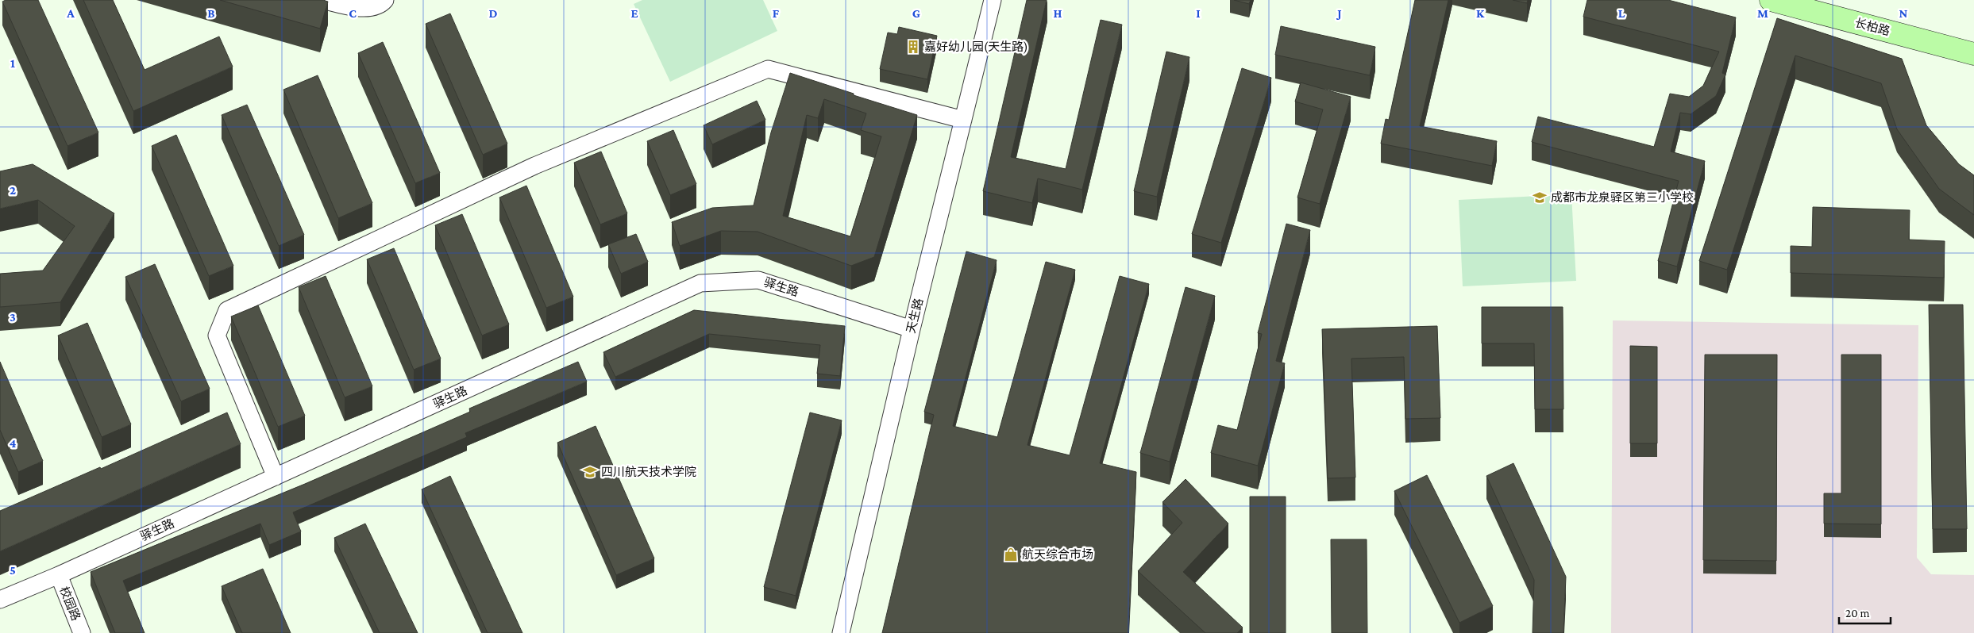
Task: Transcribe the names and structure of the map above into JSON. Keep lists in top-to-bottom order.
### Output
{
  "streets": {
    "street": [
      "长柏路",
      "驿生路",
      "天生路",
      "校园路"
    ]
  },
  "crossings": [
    ["驿生路", "天生路"],
    ["驿生路", "校园路"]
  ],
  "places": {
    "building": ["嘉好幼儿园(天生路)"],
    "school or university": ["成都市龙泉驿区第三小学校", "四川航天技术学院"],
    "shop": ["航天综合市场"]
  },
  "scale_bar": "20 m",
  "grid": {
    "columns": [
      "A",
      "B",
      "C",
      "D",
      "E",
      "F",
      "G",
      "H",
      "I",
      "J",
      "K",
      "L",
      "M",
      "N"
    ],
    "rows": [
      "1",
      "2",
      "3",
      "4",
      "5"
    ]
  }
}
